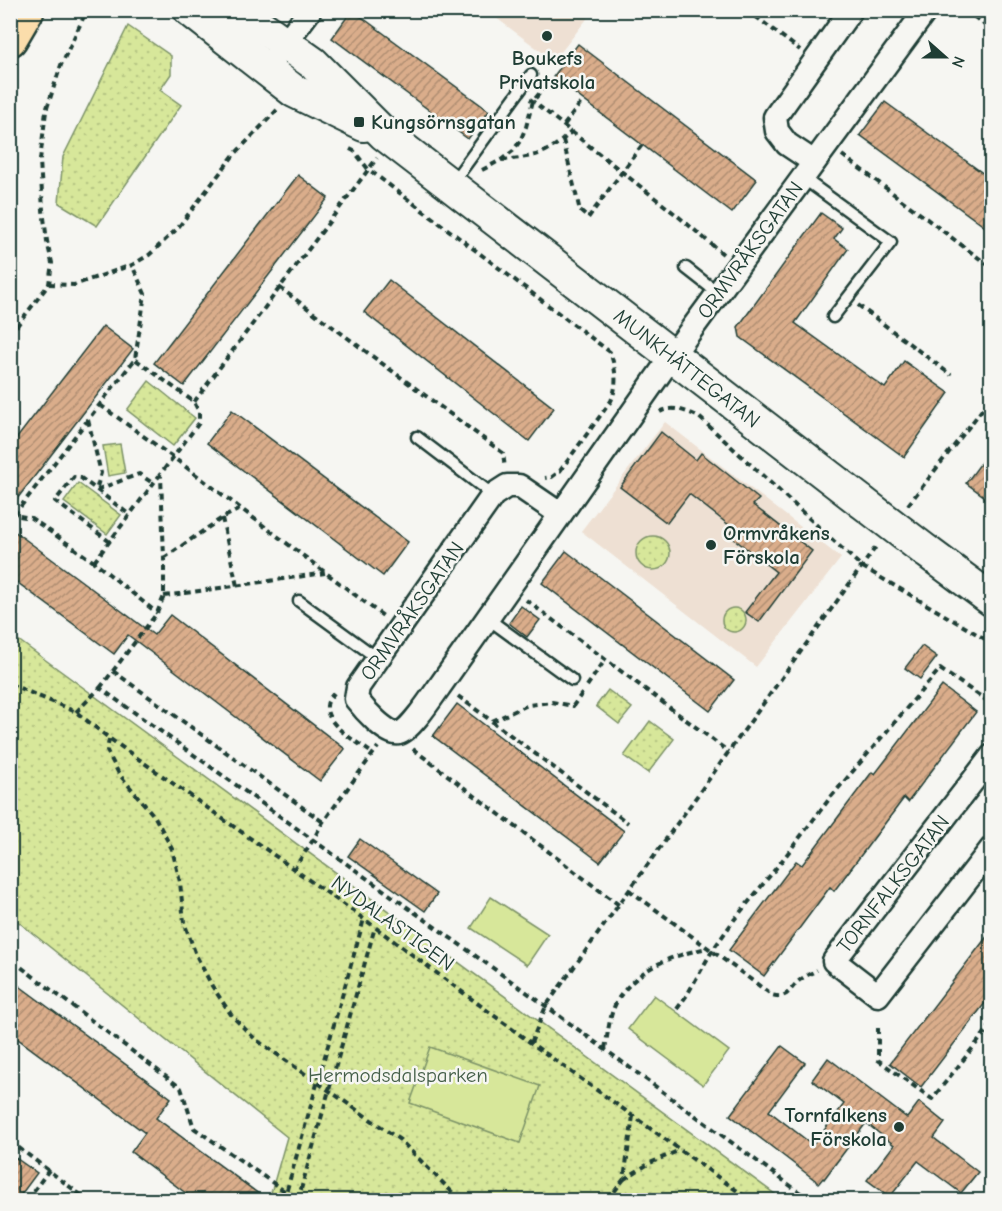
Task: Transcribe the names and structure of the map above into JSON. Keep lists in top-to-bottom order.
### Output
{
  "streets": {
    "main road": ["MUNKHÄTTEGATAN"],
    "street": ["ORMVRÅKSGATAN", "TORNFALKSGATAN"],
    "path": ["NYDALASTIGEN"]
  },
  "crossings": [
    ["ORMVRÅKSGATAN", "MUNKHÄTTEGATAN"]
  ],
  "parks": ["Hermodsdalsparken"],
  "places": {
    "other": ["Boukefs Privatskola", "Ormvråkens Förskola", "Tornfalkens Förskola"],
    "transit": ["Kungsörnsgatan"]
  },
  "north": "right"
}
